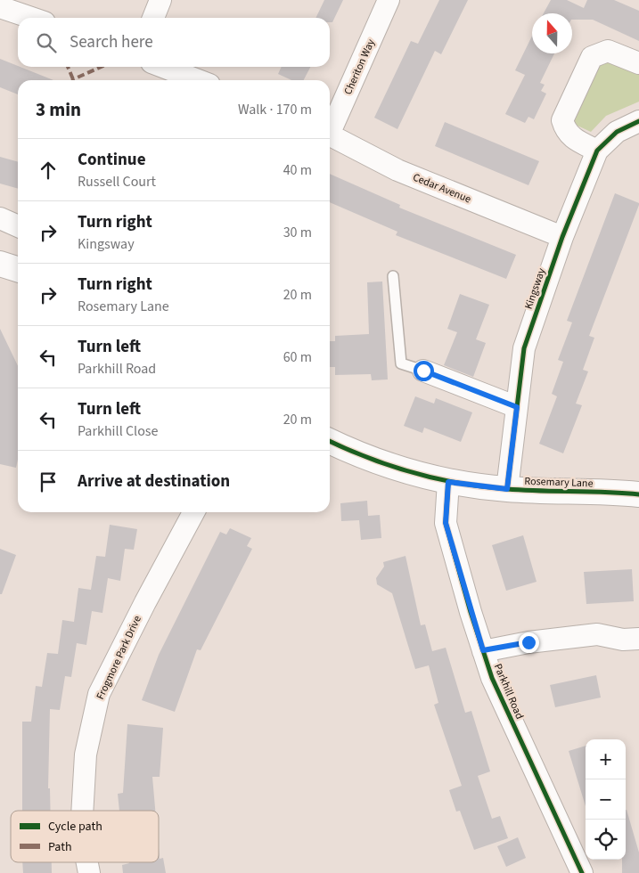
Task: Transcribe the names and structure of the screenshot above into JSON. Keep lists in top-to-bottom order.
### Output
{
  "streets": {
    "street": [
      "Cheriton Way",
      "Cedar Avenue",
      "Kingsway",
      "Rosemary Lane",
      "Frogmore Park Drive",
      "Parkhill Road"
    ]
  },
  "crossings": [
    ["Cedar Avenue", "Kingsway"],
    ["Kingsway", "Rosemary Lane"],
    ["Rosemary Lane", "Parkhill Road"]
  ],
  "legend": ["Cycle path", "Path"],
  "north": "top",
  "page": {
    "search": "Search here",
    "heading": ["3 min", "Walk · 170 m"],
    "list": [
      ["Continue", "Russell Court", "40 m"],
      ["Turn right", "Kingsway", "30 m"],
      ["Turn right", "Rosemary Lane", "20 m"],
      ["Turn left", "Parkhill Road", "60 m"],
      ["Turn left", "Parkhill Close", "20 m"],
      "Arrive at destination"
    ],
    "map_buttons": ["+", "−"]
  }
}
